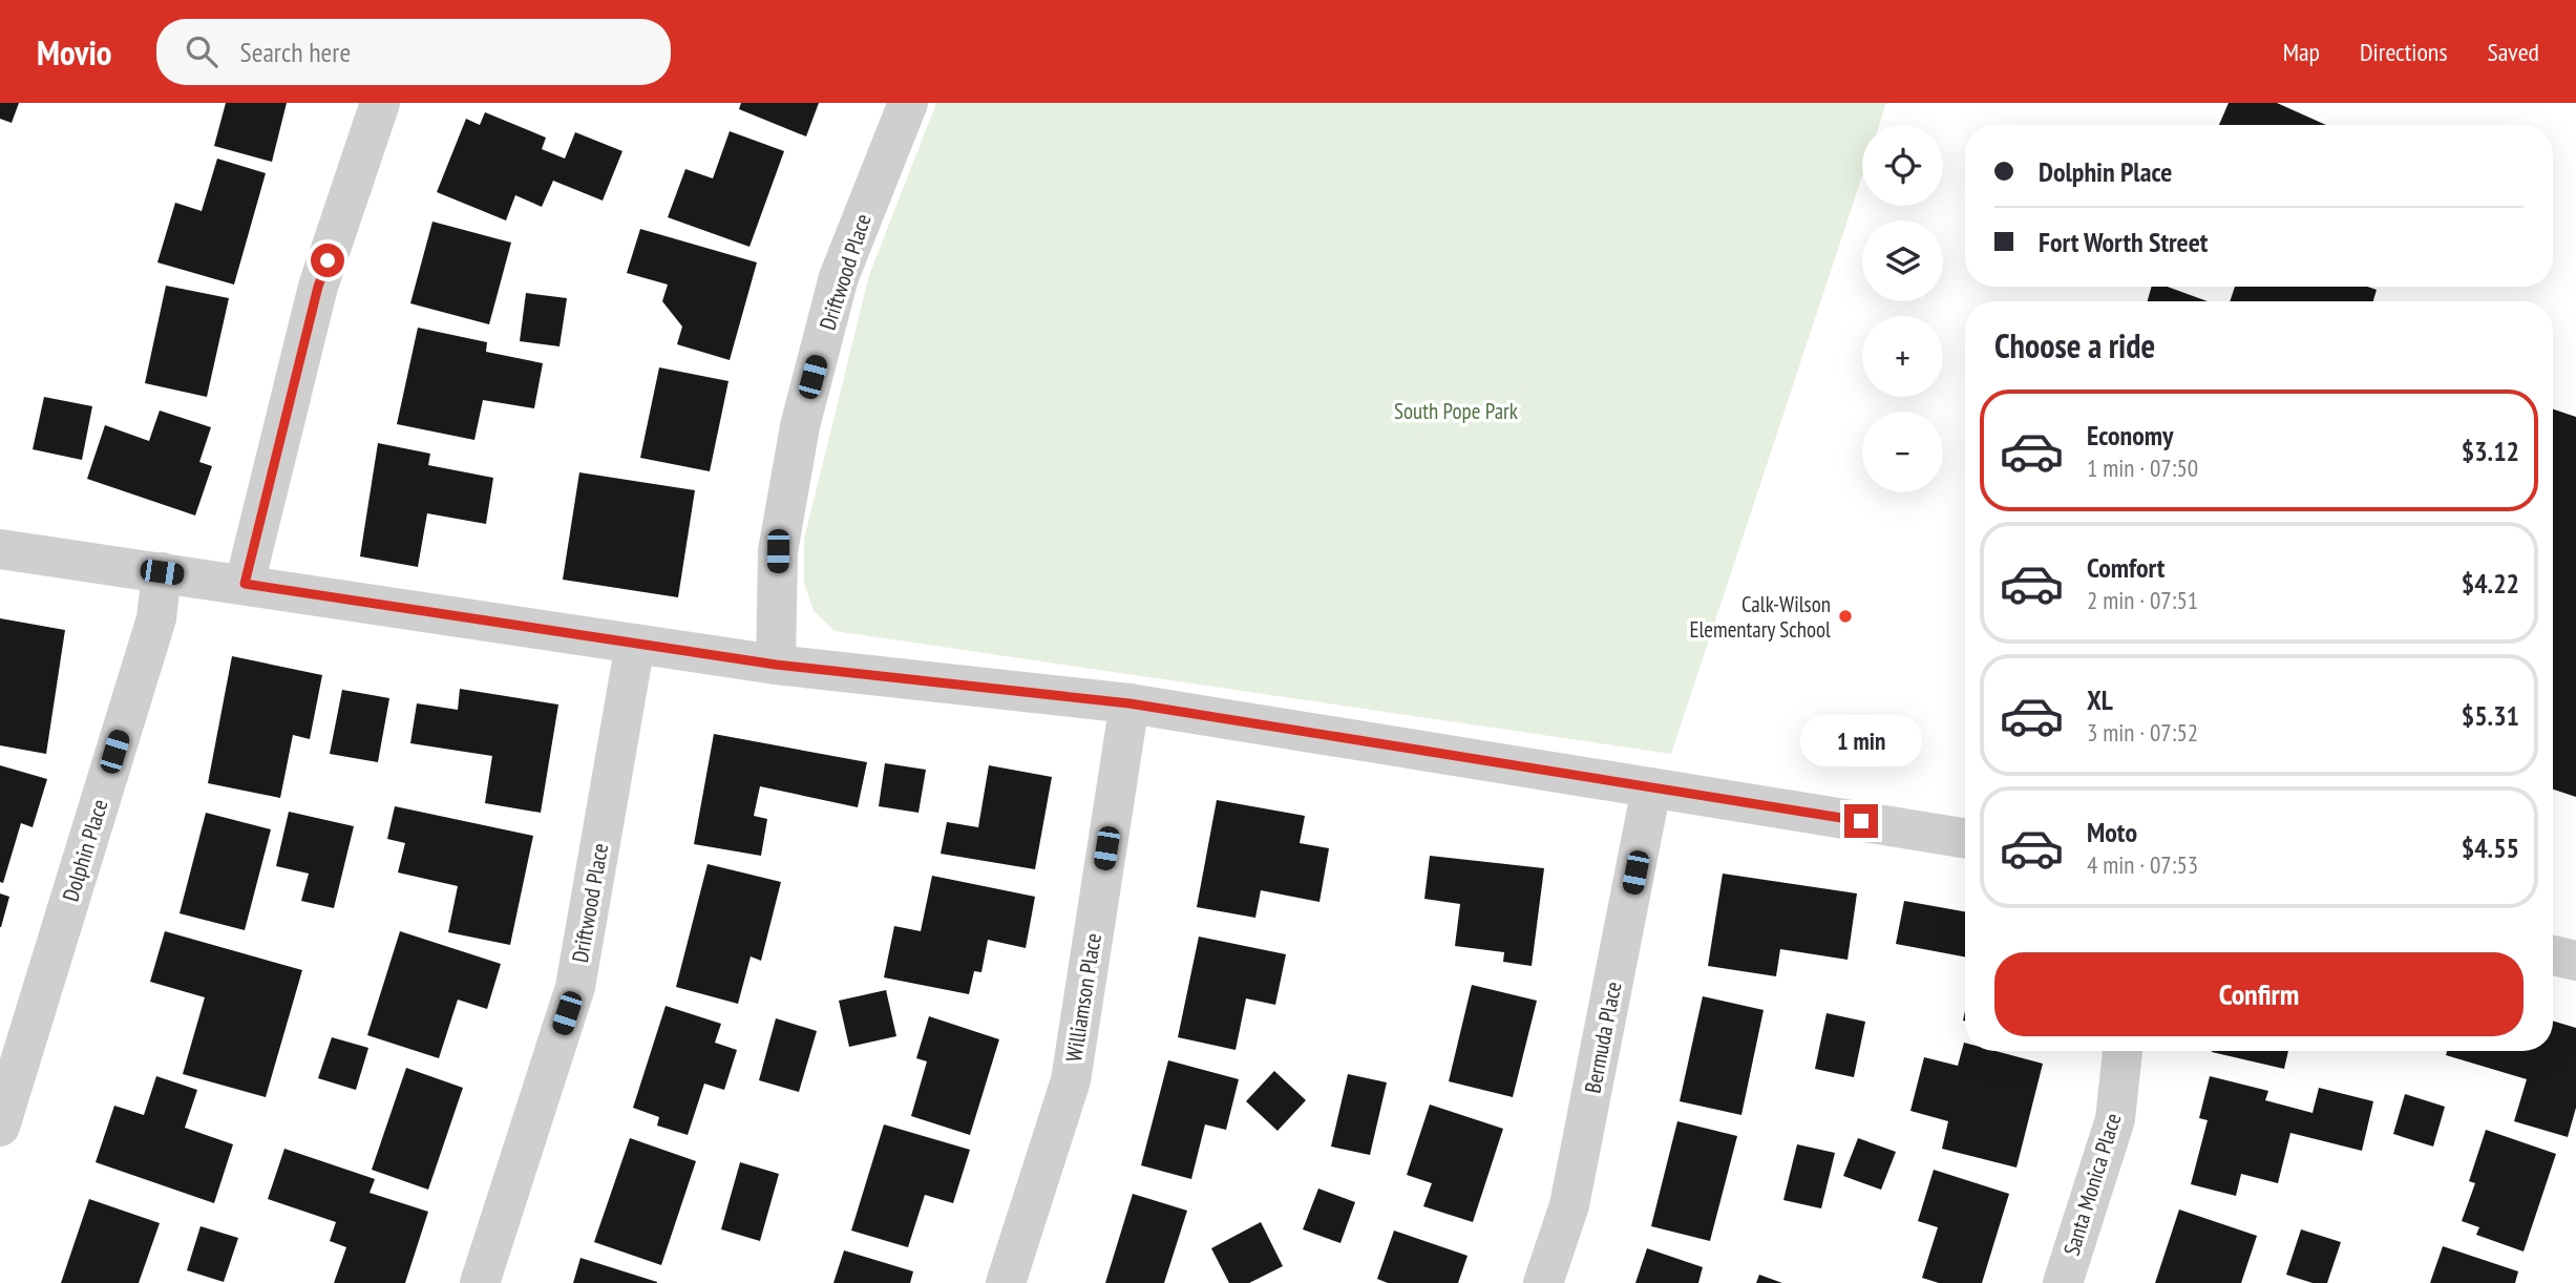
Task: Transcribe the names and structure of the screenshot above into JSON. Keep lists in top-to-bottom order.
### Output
{
  "streets": {
    "street": [
      "Driftwood Place",
      "Dolphin Place",
      "Williamson Place",
      "Bermuda Place",
      "Santa Monica Place"
    ]
  },
  "parks": ["South Pope Park"],
  "places": ["Calk-Wilson Elementary School"],
  "page": {
    "header": "Movio",
    "search": "Search here",
    "nav": ["Map", "Directions", "Saved"],
    "map_buttons": ["+", "−"],
    "banner": ["Dolphin Place", "Fort Worth Street"],
    "heading": "Choose a ride",
    "list": [
      {
        "name": "Economy",
        "note": "1 min · 07:50",
        "value": "$3.12"
      },
      {
        "name": "Comfort",
        "note": "2 min · 07:51",
        "value": "$4.22"
      },
      {
        "name": "XL",
        "note": "3 min · 07:52",
        "value": "$5.31"
      },
      {
        "name": "Moto",
        "note": "4 min · 07:53",
        "value": "$4.55"
      }
    ],
    "bubble": "1 min",
    "buttons": "Confirm"
  }
}
